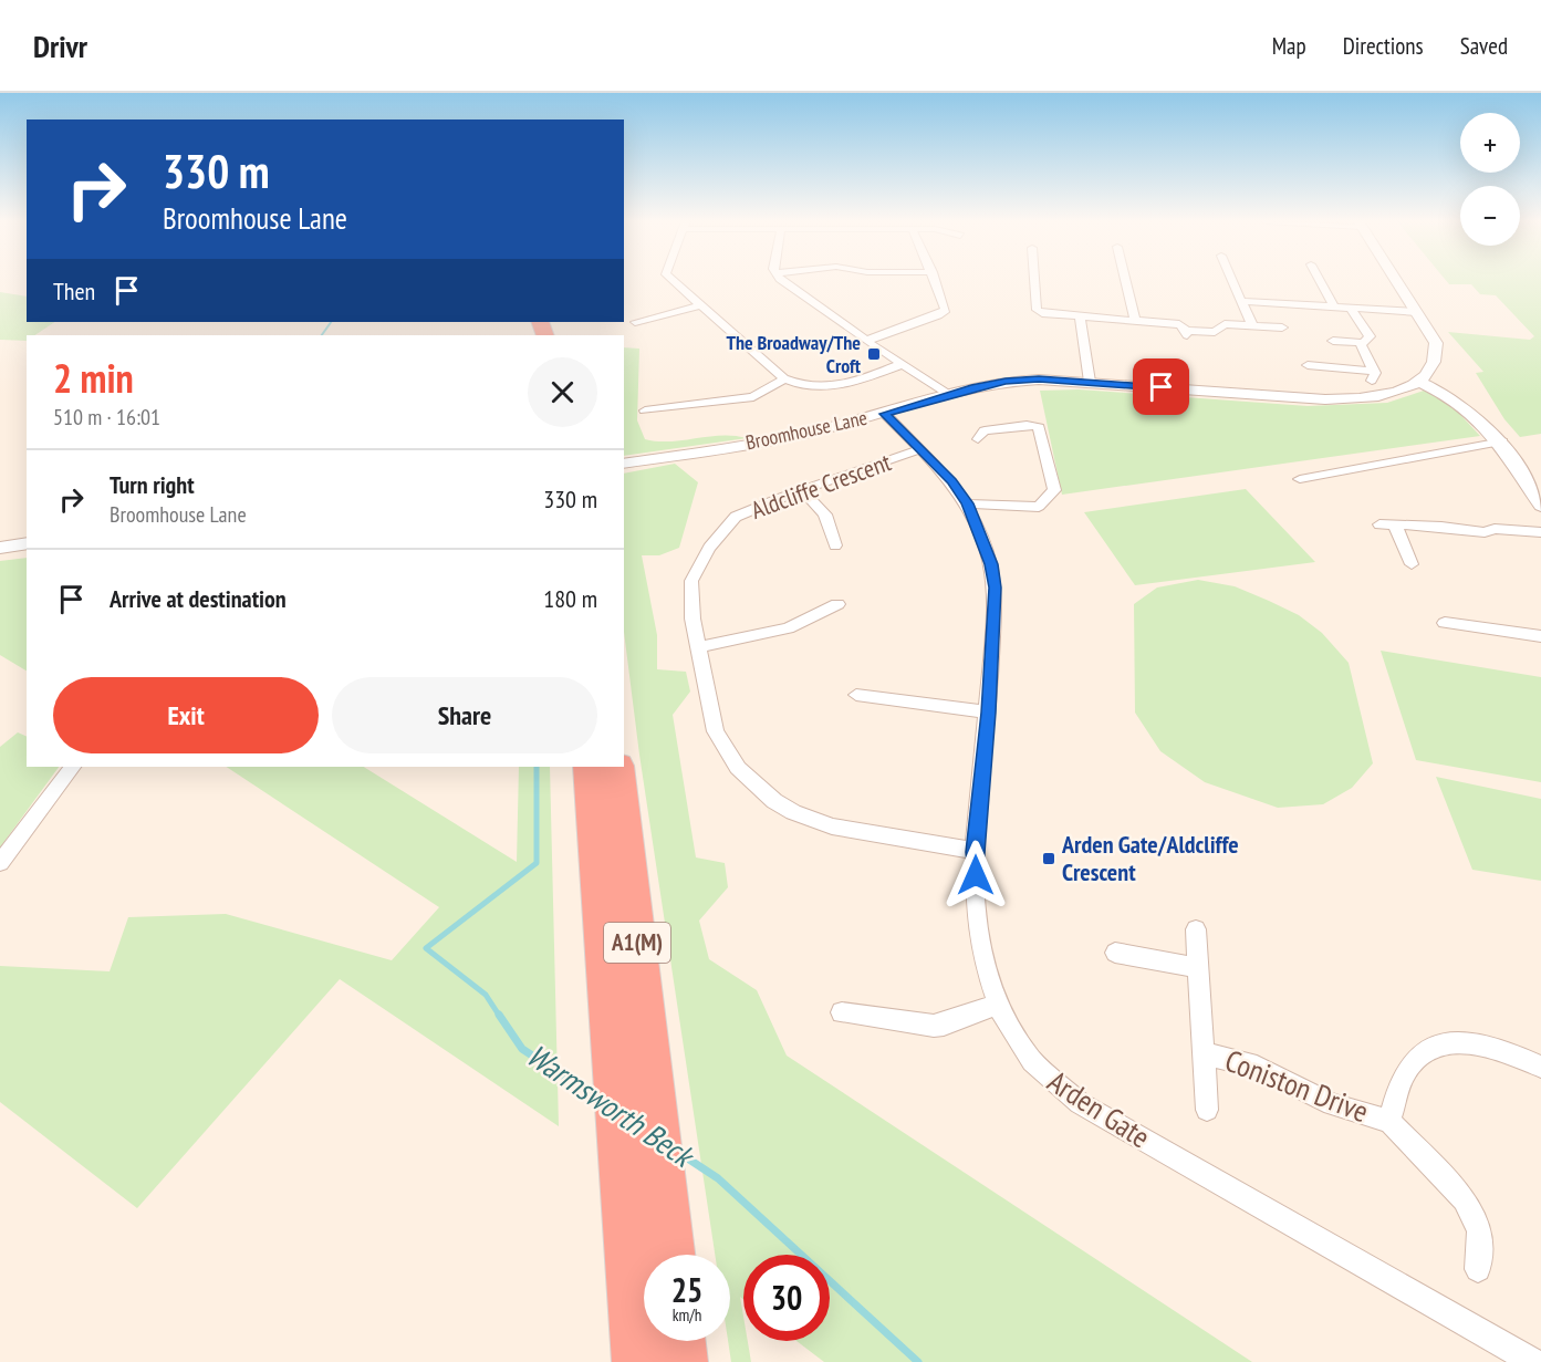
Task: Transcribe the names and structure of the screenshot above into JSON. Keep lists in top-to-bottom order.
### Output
{
  "streets": {
    "highway": ["A1(M)"],
    "street": [
      "Broomhouse Lane",
      "Aldcliffe Crescent",
      "Coniston Drive",
      "Arden Gate"
    ]
  },
  "crossings": [
    ["Broomhouse Lane", "Arden Gate"],
    ["Aldcliffe Crescent", "Arden Gate"]
  ],
  "water": ["Warmsworth Beck"],
  "places": {
    "transit": ["The Broadway/The Croft", "Arden Gate/Aldcliffe Crescent"]
  },
  "page": {
    "header": "Drivr",
    "nav": ["Map", "Directions", "Saved"],
    "map_buttons": ["+", "−"],
    "turn": ["330 m", "Broomhouse Lane"],
    "then": "Then",
    "heading": ["2 min", "510 m · 16:01"],
    "list": [
      {
        "name": "Turn right",
        "note": "Broomhouse Lane",
        "value": "330 m"
      },
      {
        "name": "Arrive at destination",
        "value": "180 m"
      }
    ],
    "buttons": ["Exit", "Share"],
    "speed": "25 km/h",
    "limit": "30"
  }
}
